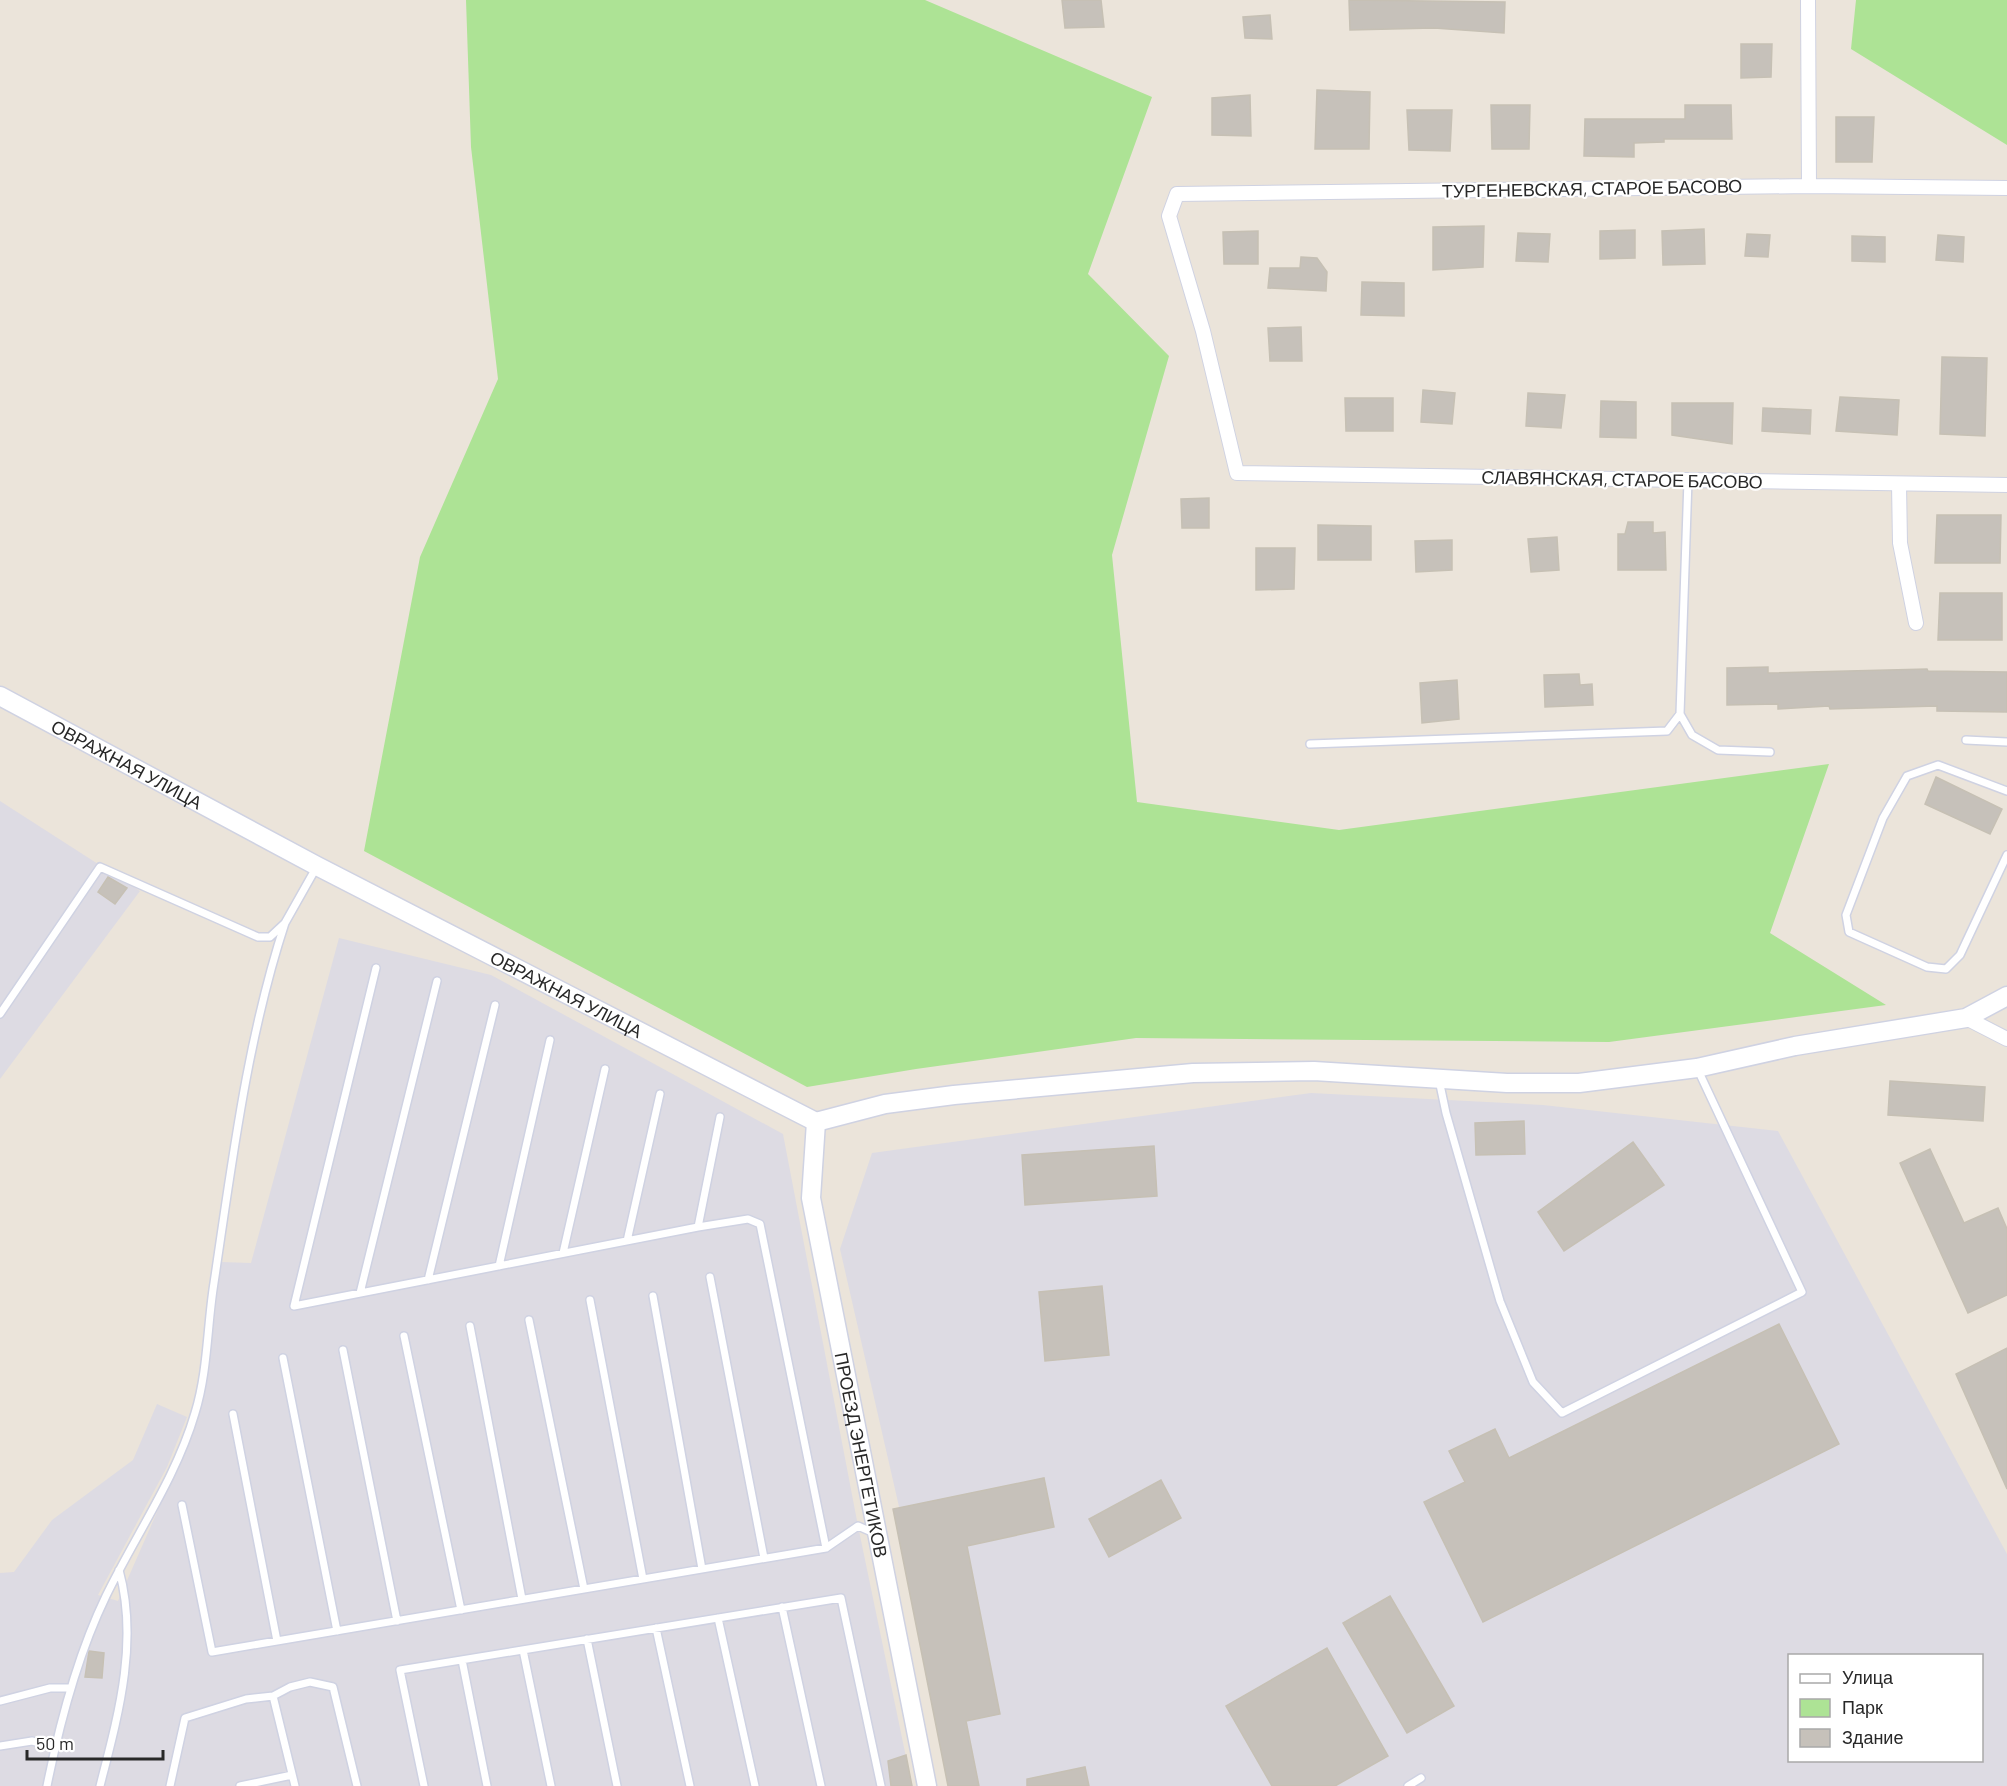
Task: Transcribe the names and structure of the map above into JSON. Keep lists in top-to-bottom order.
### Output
{
  "streets": {
    "street": [
      "ТУРГЕНЕВСКАЯ, СТАРОЕ БАСОВО",
      "СЛАВЯНСКАЯ, СТАРОЕ БАСОВО",
      "ОВРАЖНАЯ УЛИЦА",
      "ПРОЕЗД ЭНЕРГЕТИКОВ"
    ]
  },
  "crossings": [
    ["ТУРГЕНЕВСКАЯ, СТАРОЕ БАСОВО", "СЛАВЯНСКАЯ, СТАРОЕ БАСОВО"],
    ["ОВРАЖНАЯ УЛИЦА", "ПРОЕЗД ЭНЕРГЕТИКОВ"]
  ],
  "legend": ["Улица", "Парк", "Здание"],
  "scale_bar": "50 m"
}
